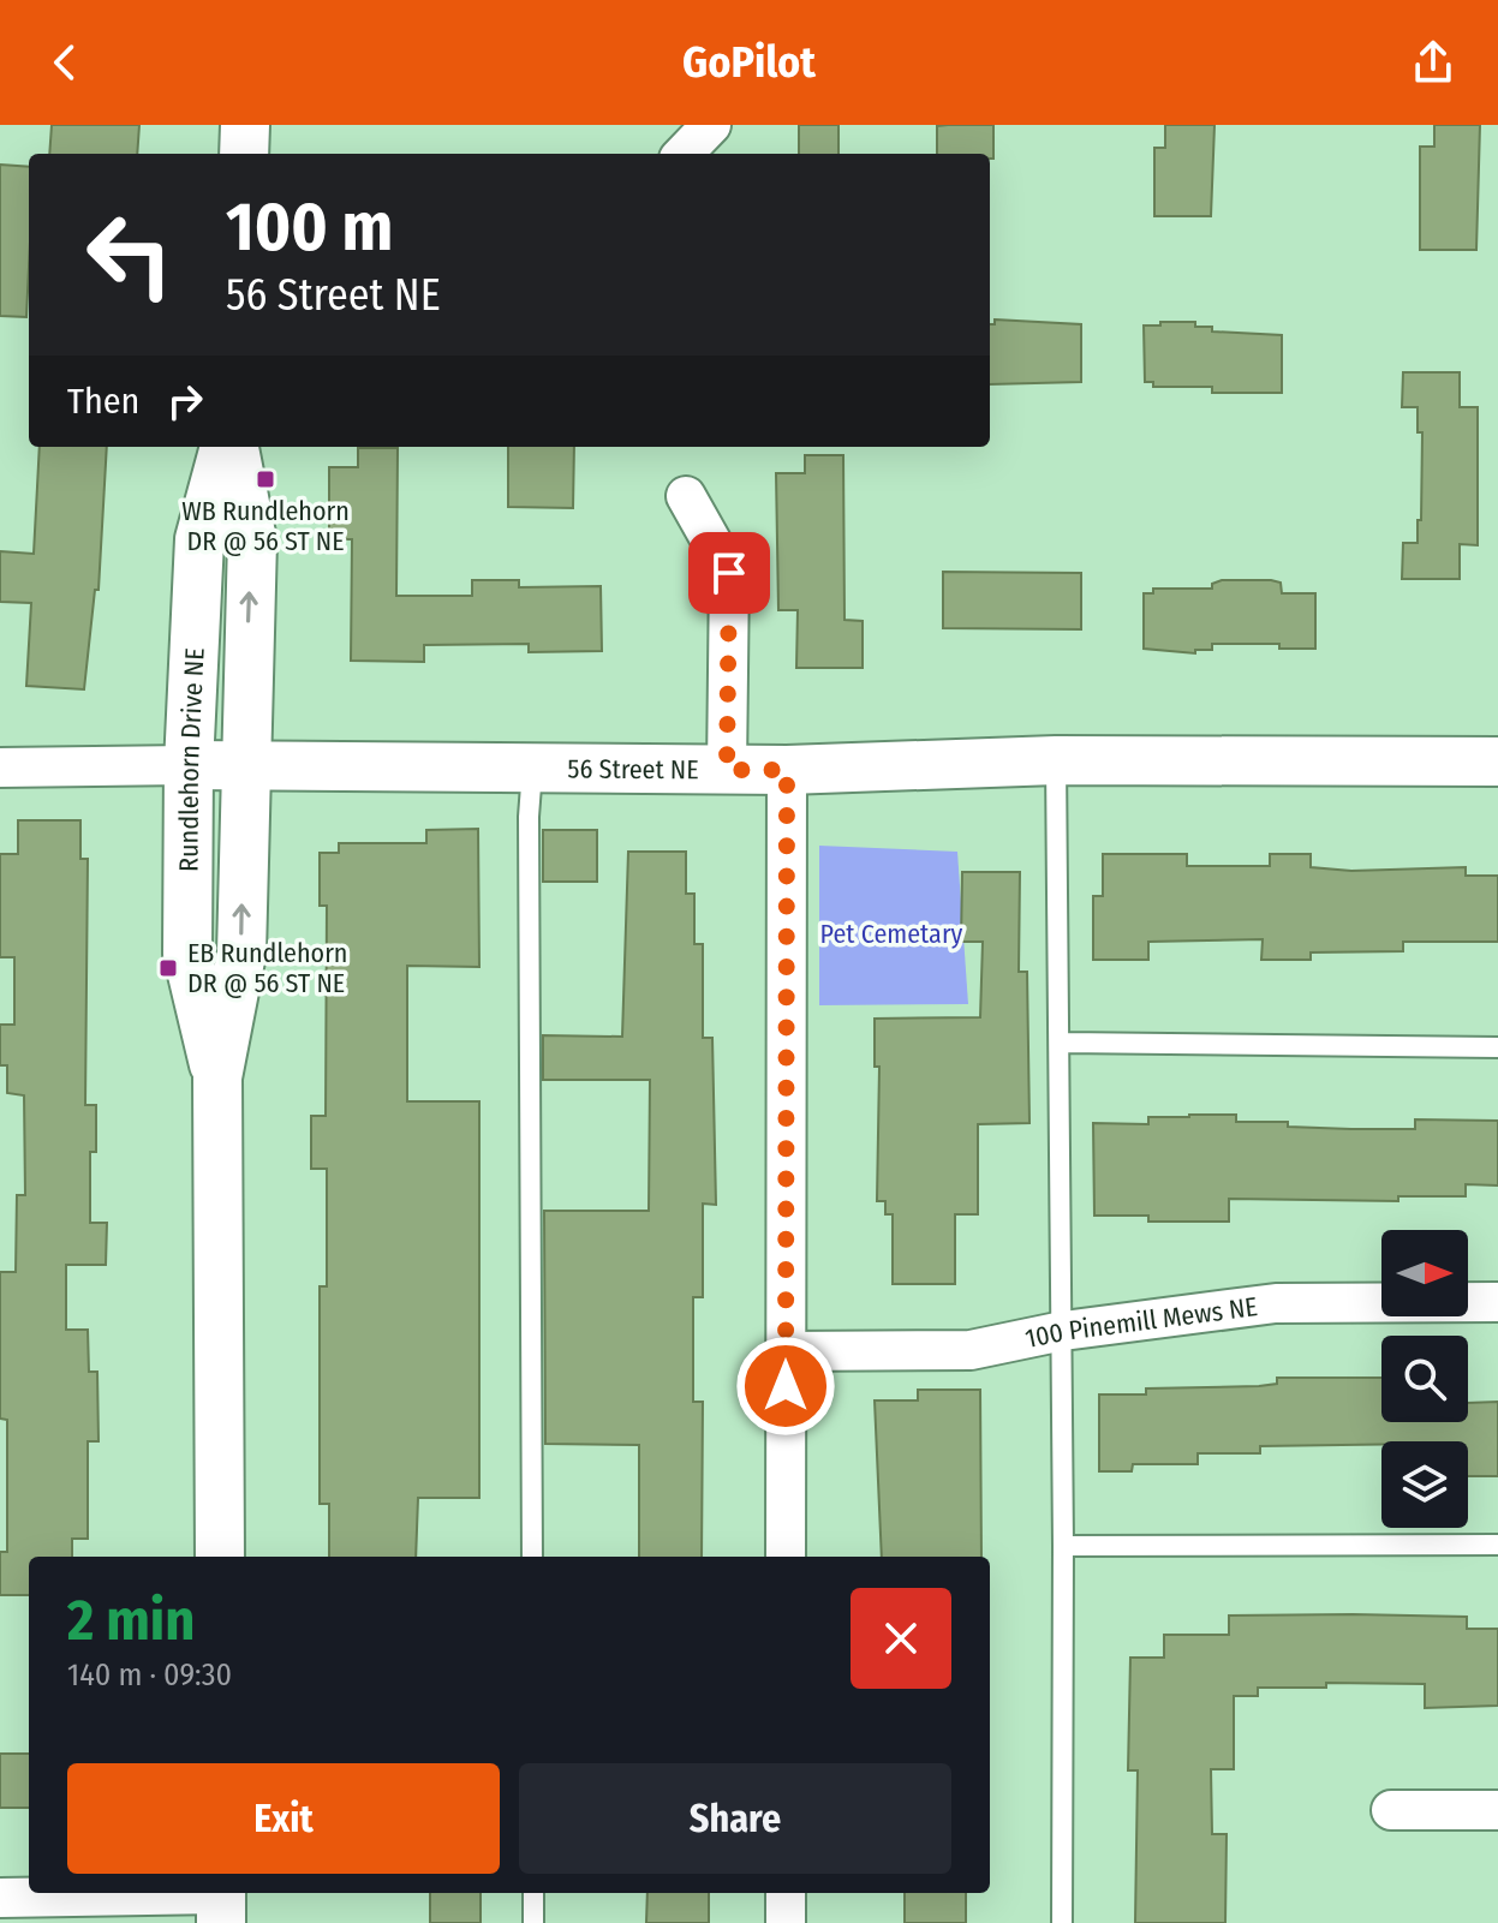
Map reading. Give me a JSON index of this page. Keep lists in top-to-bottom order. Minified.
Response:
{"streets":{"street":["Rundlehorn Drive NE","56 Street NE","100 Pinemill Mews NE"]},"crossings":[["Rundlehorn Drive NE","56 Street NE"]],"parks":["Pet Cemetary"],"places":{"transit":["WB Rundlehorn DR @ 56 ST NE","EB Rundlehorn DR @ 56 ST NE"]},"north":"right","page":{"header":"GoPilot","turn":["100 m","56 Street NE"],"then":"Then","heading":["2 min","140 m · 09:30"],"buttons":["Exit","Share"]}}
